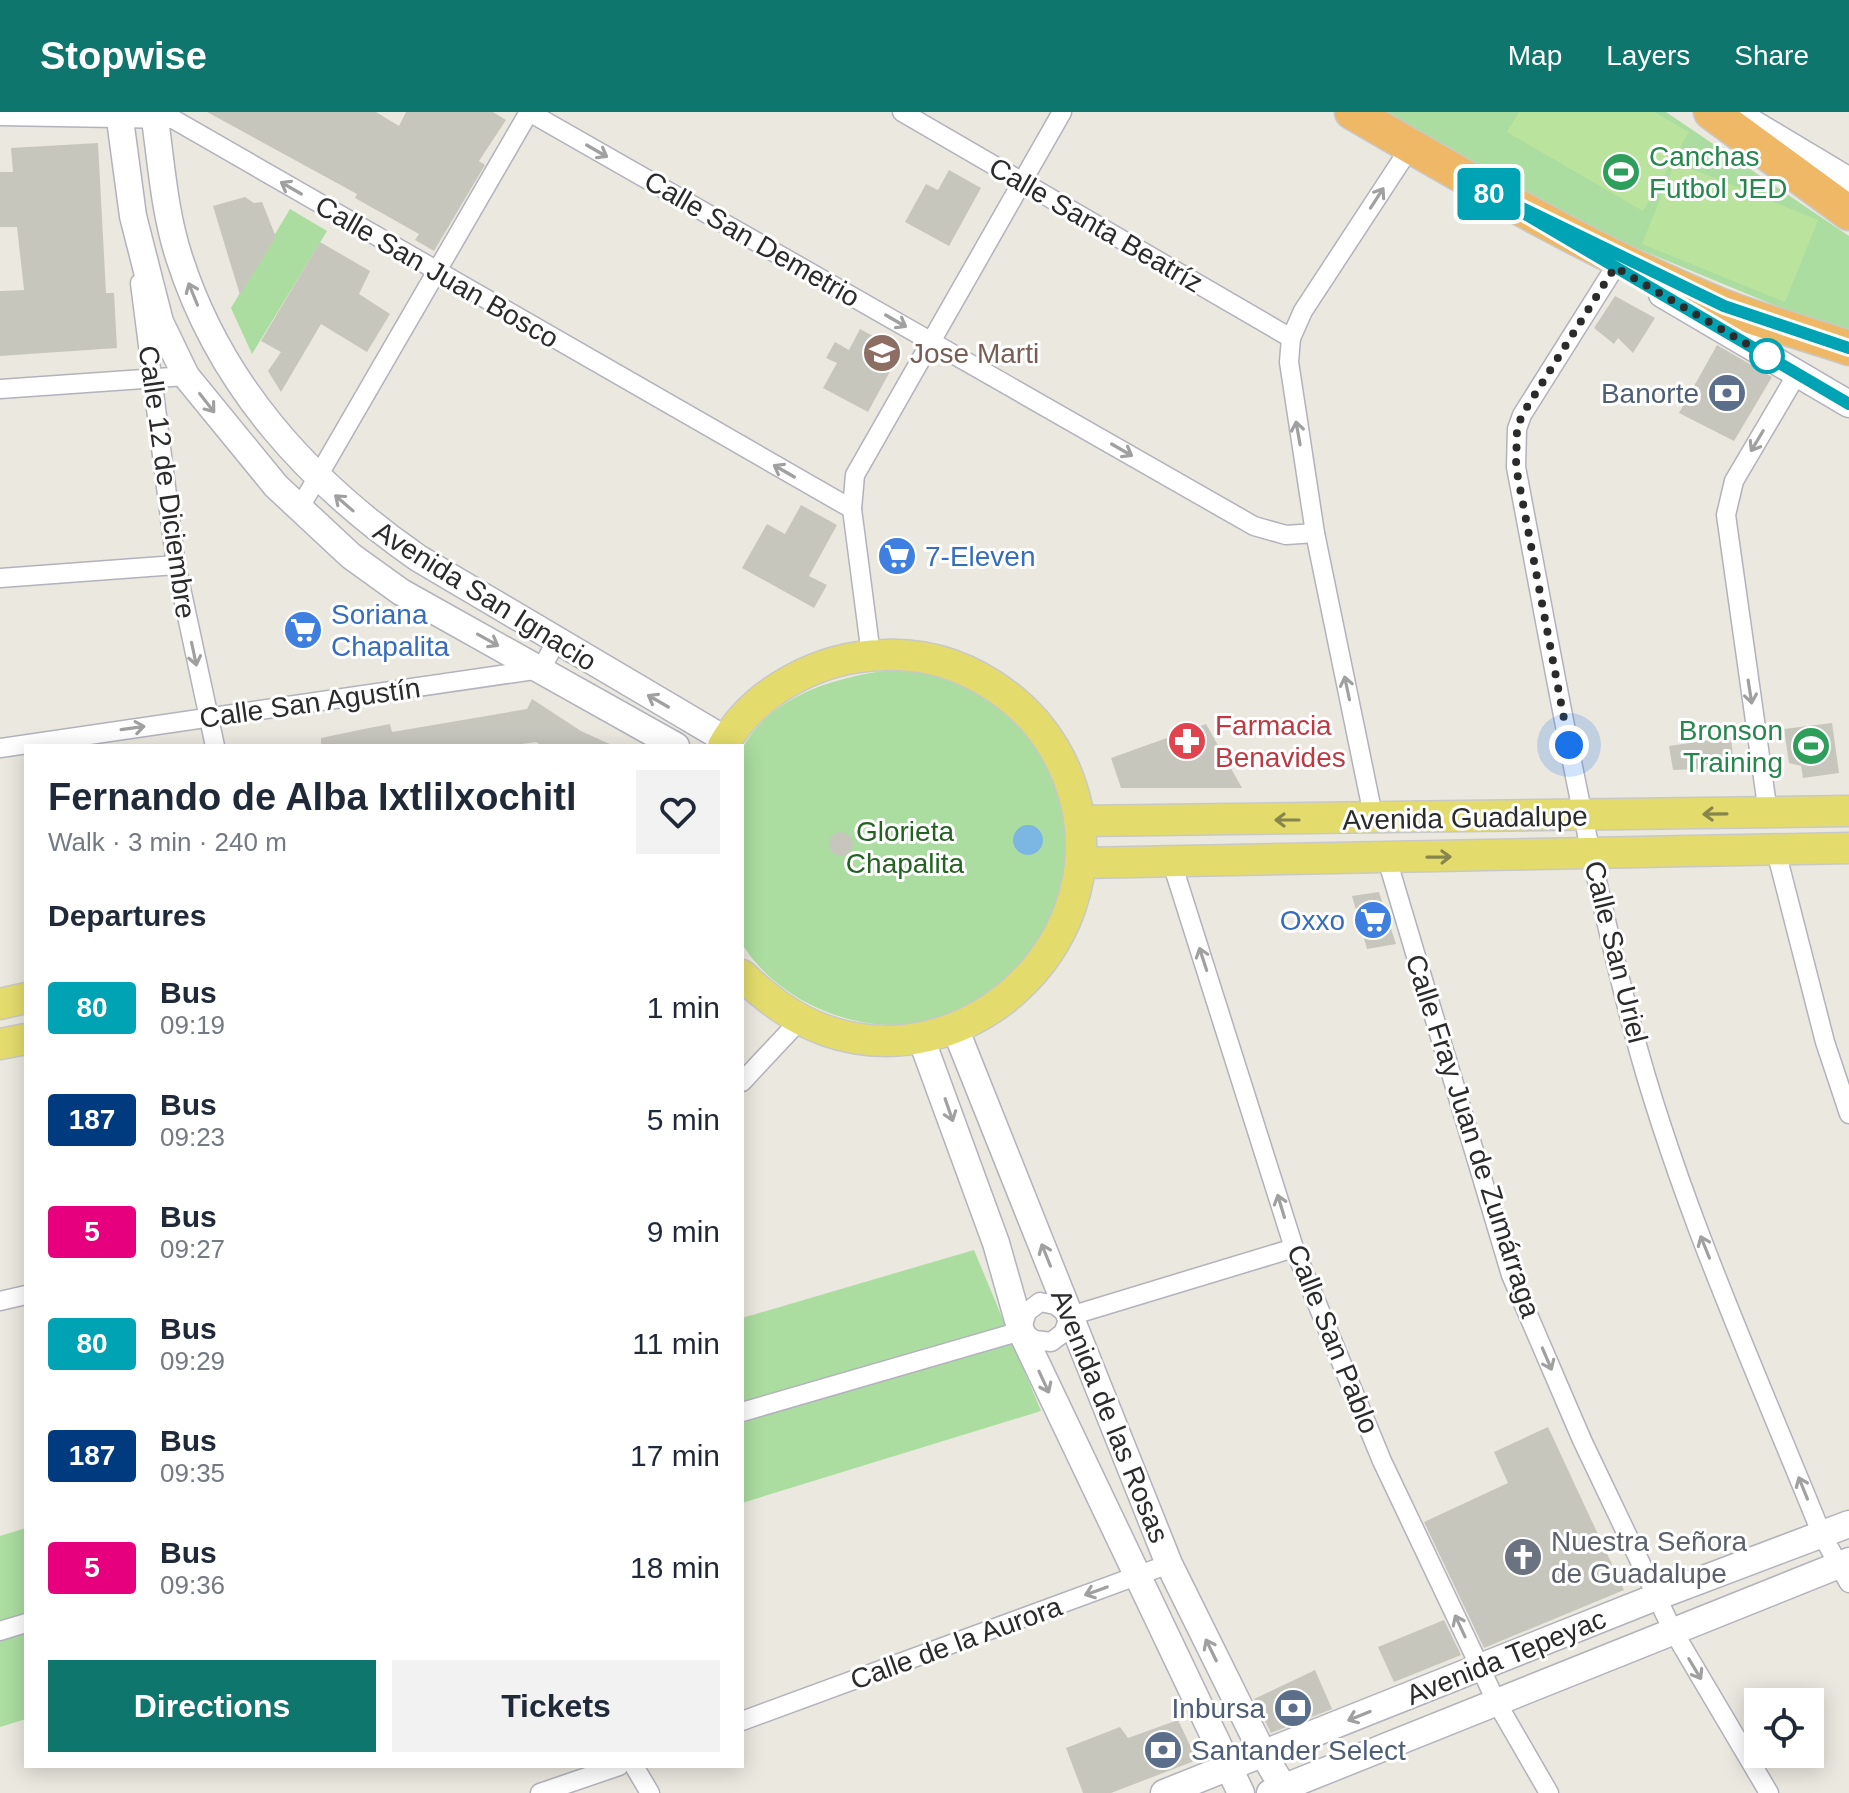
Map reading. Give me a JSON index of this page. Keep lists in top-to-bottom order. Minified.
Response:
{"streets":{"main road":["Avenida Guadalupe"],"street":["Calle Santa Beatríz","Calle San Demetrio","Calle San Juan Bosco","Calle 12 de Diciembre","Avenida San Ignacio","Calle San Agustín","Calle San Uriel","Calle Fray Juan de Zumárraga","Calle San Pablo","Avenida de las Rosas","Calle de la Aurora","Avenida Tepeyac"]},"crossings":[["Calle San Juan Bosco","Avenida San Ignacio"],["Calle 12 de Diciembre","Avenida San Ignacio"],["Calle 12 de Diciembre","Calle San Agustín"],["Avenida San Ignacio","Calle San Agustín"],["Avenida Guadalupe","Calle San Uriel"],["Avenida Guadalupe","Calle Fray Juan de Zumárraga"],["Avenida Guadalupe","Calle San Pablo"],["Calle San Uriel","Avenida Tepeyac"],["Calle Fray Juan de Zumárraga","Avenida Tepeyac"],["Calle San Pablo","Avenida Tepeyac"],["Avenida de las Rosas","Calle de la Aurora"],["Avenida de las Rosas","Avenida Tepeyac"]],"one_way":["Calle San Demetrio","Calle San Juan Bosco","Calle San Uriel","Calle Fray Juan de Zumárraga","Calle San Pablo","Calle de la Aurora"],"parks":["Glorieta Chapalita"],"places":{"sports":["Canchas Futbol JED","Bronson Training"],"school or university":["Jose Marti"],"bank":["Banorte","Inbursa","Santander Select"],"supermarket":["7-Eleven","Soriana Chapalita","Oxxo"],"pharmacy":["Farmacia Benavides"],"church":["Nuestra Señora de Guadalupe"]},"lines":["bus line 80"],"page":{"header":"Stopwise","nav":["Map","Layers","Share"],"on_map":"80","heading":[["Fernando de Alba Ixtlilxochitl","Walk · 3 min · 240 m"],"Departures"],"list":[{"mark":"80","name":"Bus","note":"09:19","value":"1 min"},{"mark":"187","name":"Bus","note":"09:23","value":"5 min"},{"mark":"5","name":"Bus","note":"09:27","value":"9 min"},{"mark":"80","name":"Bus","note":"09:29","value":"11 min"},{"mark":"187","name":"Bus","note":"09:35","value":"17 min"},{"mark":"5","name":"Bus","note":"09:36","value":"18 min"}],"buttons":["Directions","Tickets"]}}
